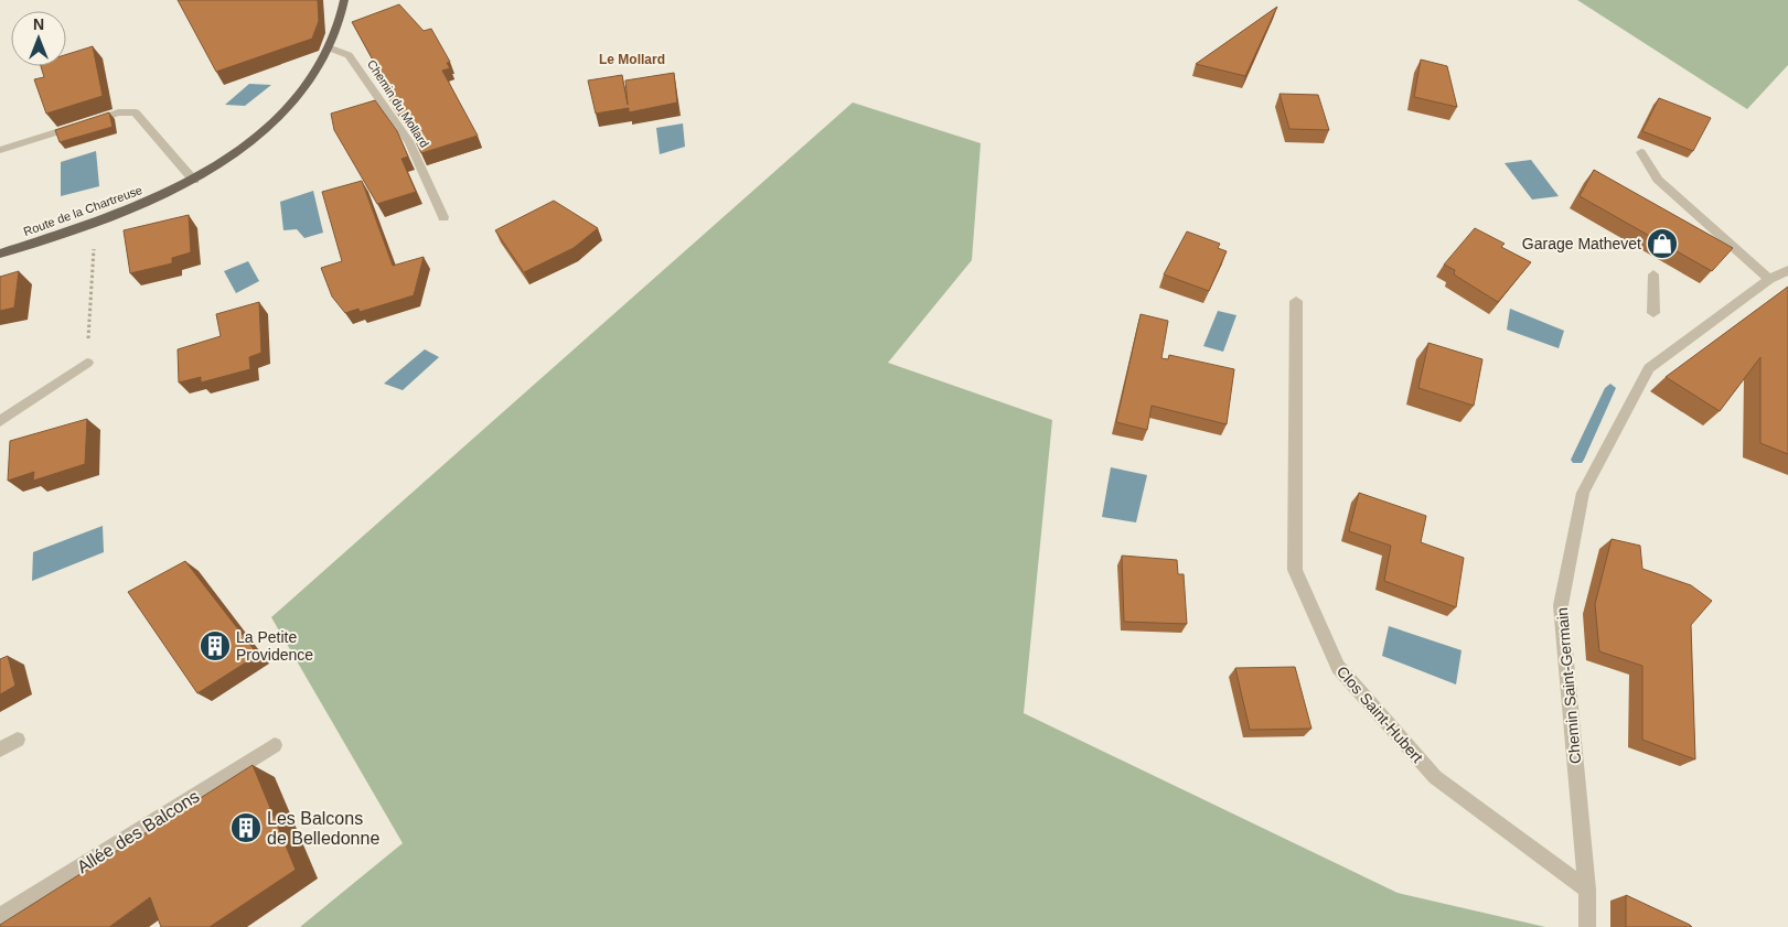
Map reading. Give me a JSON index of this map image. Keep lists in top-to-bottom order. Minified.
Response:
{"streets":{"main road":["Route de la Chartreuse"],"street":["Chemin du Mollard","Chemin Saint-Germain","Clos Saint-Hubert","Allée des Balcons"]},"crossings":[["Chemin du Mollard","Route de la Chartreuse"],["Chemin Saint-Germain","Clos Saint-Hubert"]],"districts":["Le Mollard"],"places":{"shop":["Garage Mathevet"],"building":["La Petite Providence","Les Balcons de Belledonne"]},"north":"top"}
